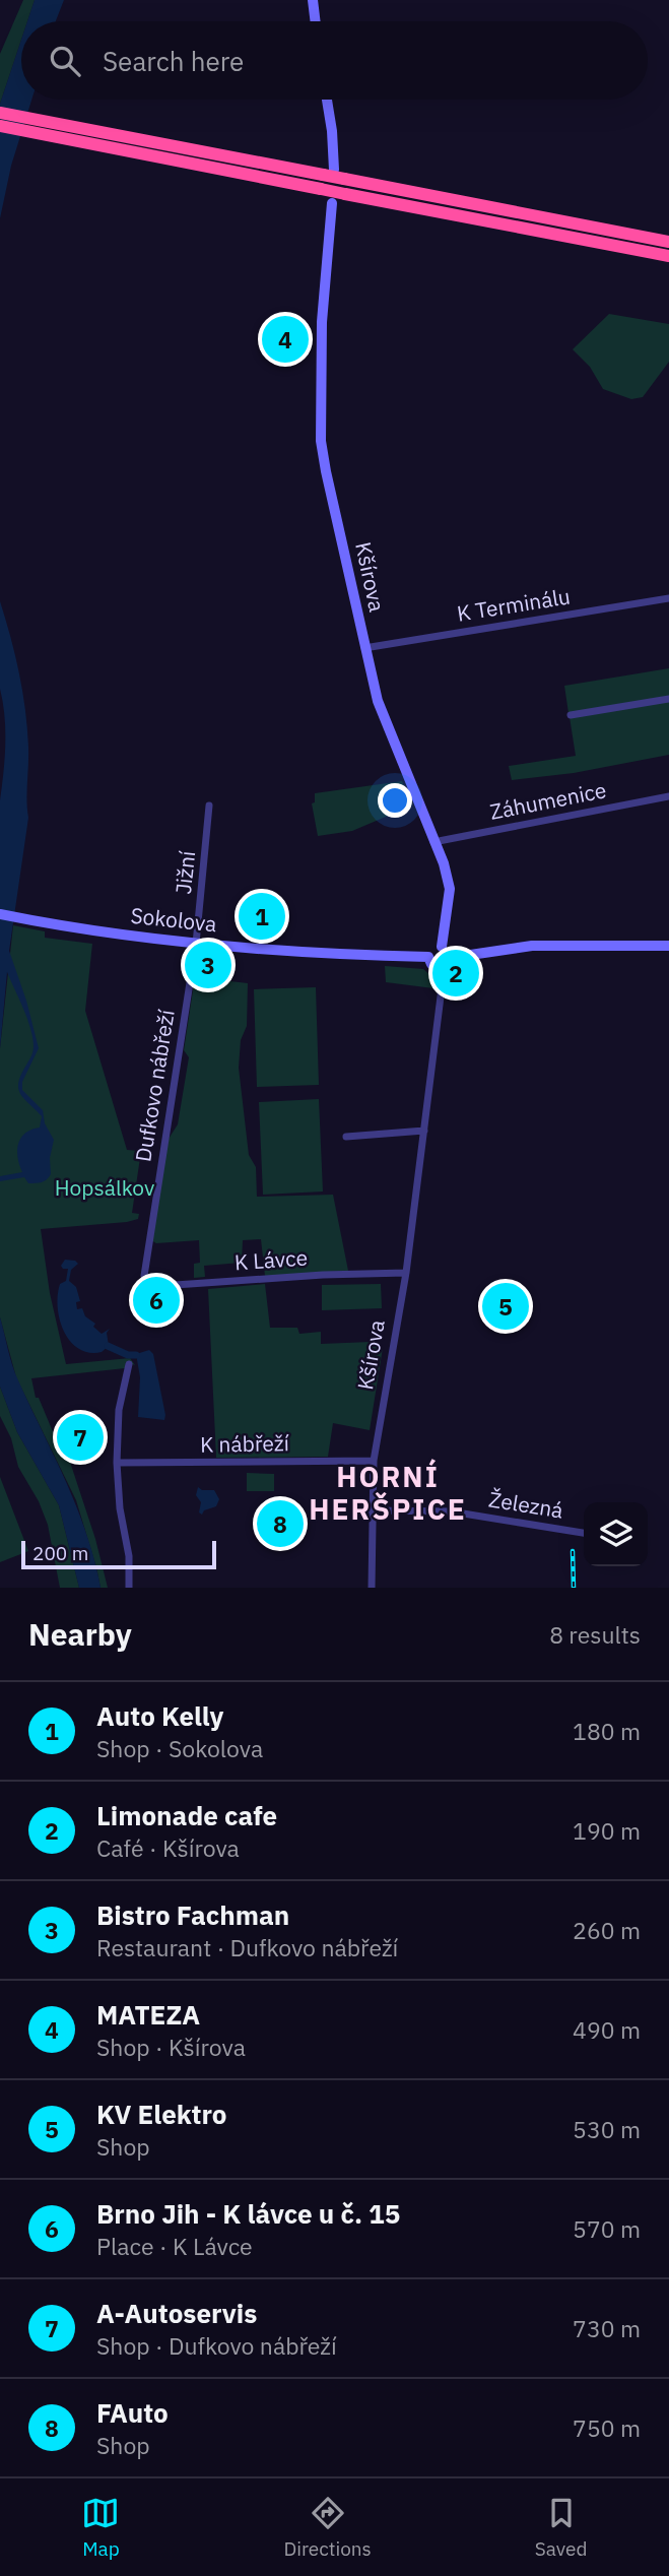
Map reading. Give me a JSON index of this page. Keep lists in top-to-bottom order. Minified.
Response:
{"streets":{"street":["Kšírova","K Terminálu","Záhumenice","Jižní","Sokolova","Dufkovo nábřeží","K Lávce","K nábřeží","Železná"]},"crossings":[["Kšírova","K Terminálu"],["Kšírova","Záhumenice"],["Kšírova","Sokolova"],["Kšírova","K Lávce"],["Kšírova","K nábřeží"],["Kšírova","Železná"],["Jižní","Sokolova"],["Jižní","Dufkovo nábřeží"],["Sokolova","Dufkovo nábřeží"],["Dufkovo nábřeží","K Lávce"]],"districts":["HORNÍ HERŠPICE"],"parks":["Hopsálkov"],"scale_bar":"200 m","page":{"search":"Search here","pins":["4","1","3","2","6","5","7","8"],"scale":"200 m","heading":["Nearby","8 results"],"list":[{"mark":"1","name":"Auto Kelly","note":"Shop · Sokolova","value":"180 m"},{"mark":"2","name":"Limonade cafe","note":"Café · Kšírova","value":"190 m"},{"mark":"3","name":"Bistro Fachman","note":"Restaurant · Dufkovo nábřeží","value":"260 m"},{"mark":"4","name":"MATEZA","note":"Shop · Kšírova","value":"490 m"},{"mark":"5","name":"KV Elektro","note":"Shop","value":"530 m"},{"mark":"6","name":"Brno Jih - K lávce u č. 15","note":"Place · K Lávce","value":"570 m"},{"mark":"7","name":"A-Autoservis","note":"Shop · Dufkovo nábřeží","value":"730 m"},{"mark":"8","name":"FAuto","note":"Shop","value":"750 m"}],"nav":["Map","Directions","Saved"]}}
